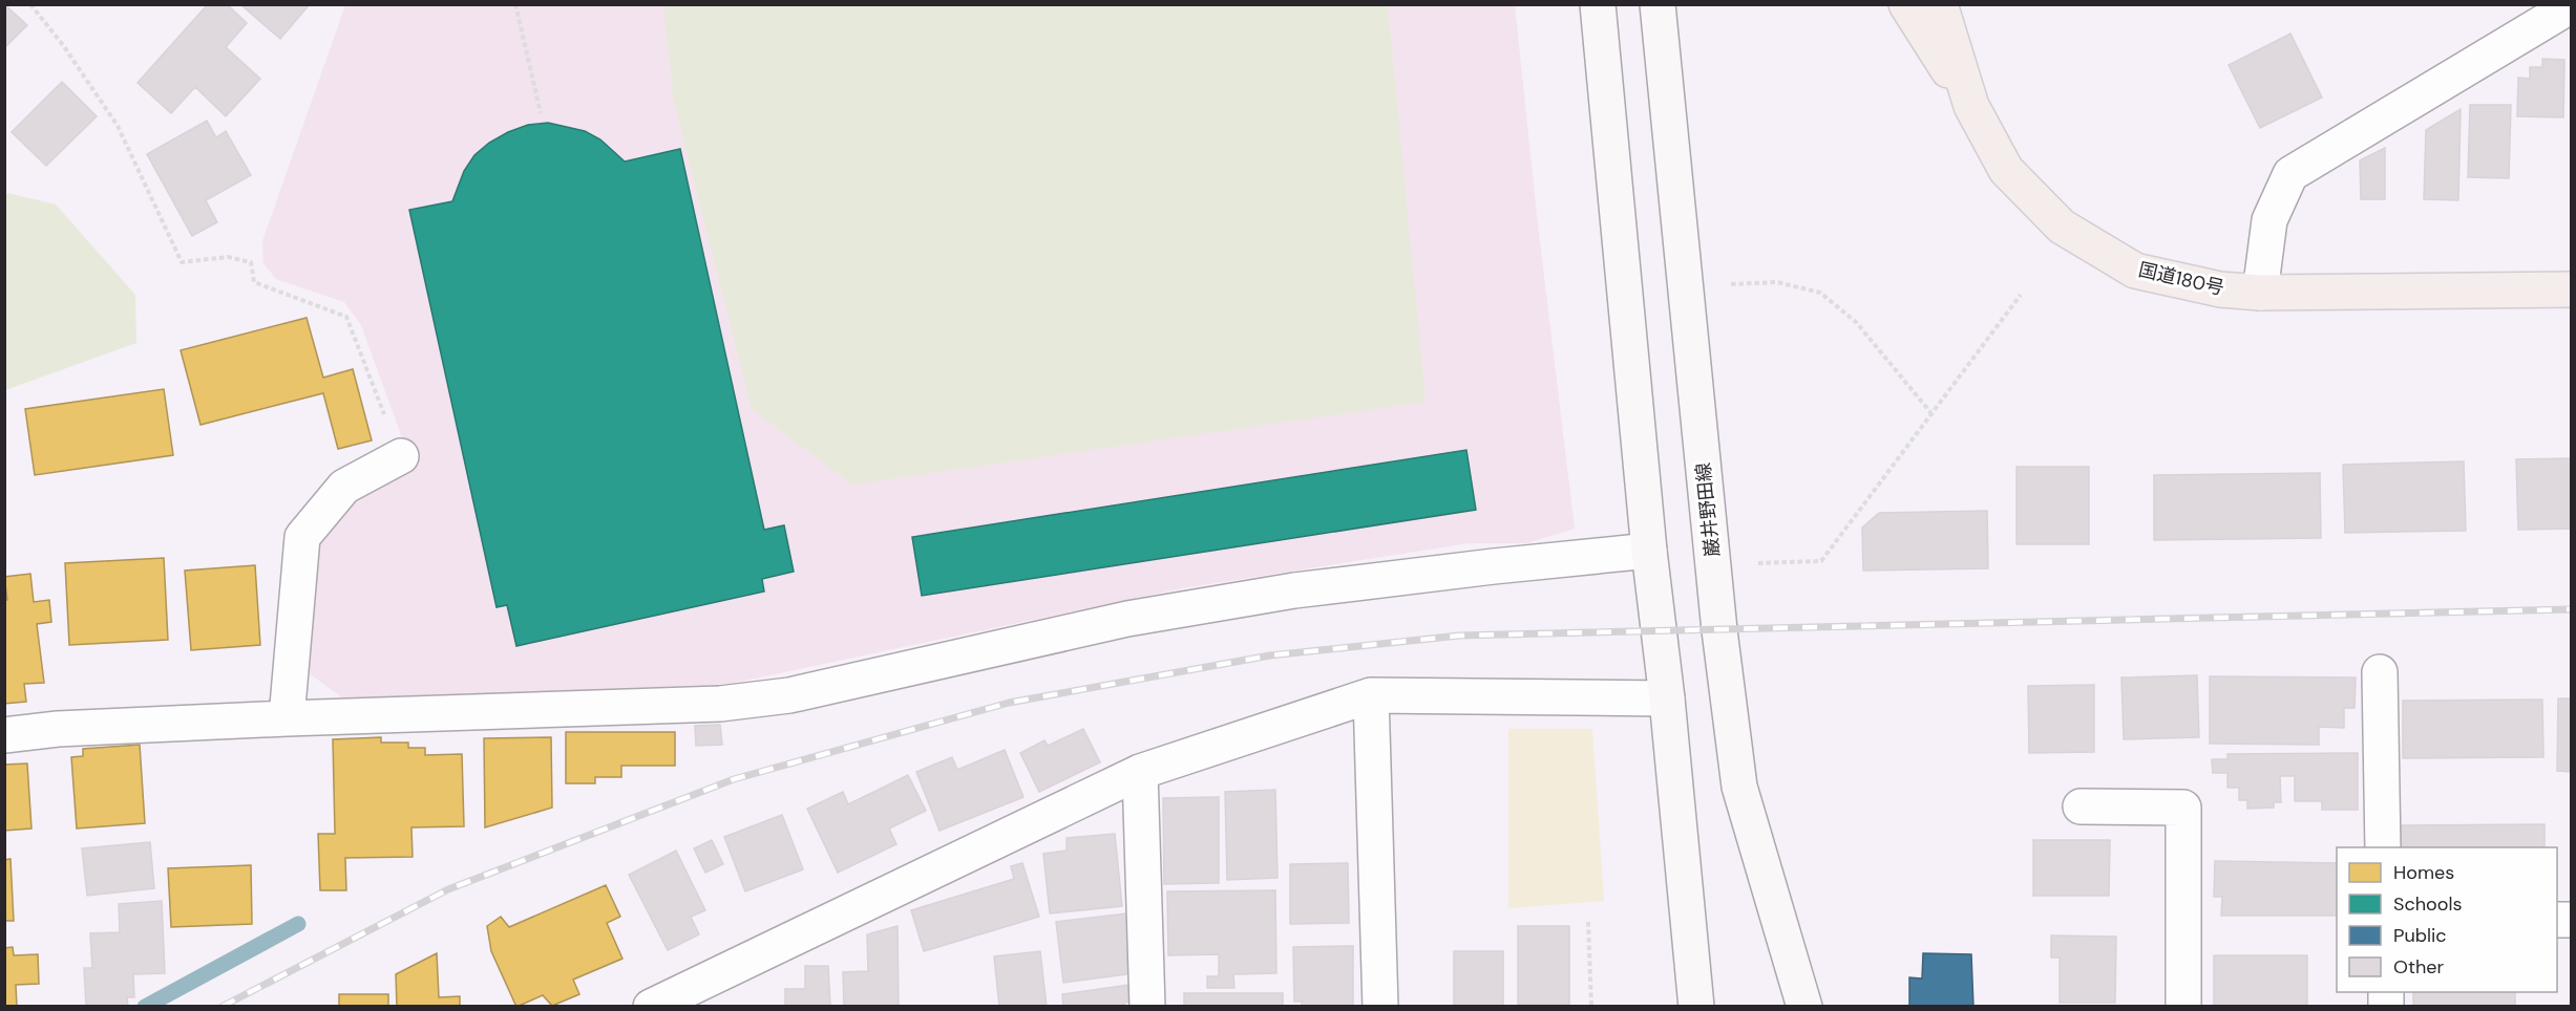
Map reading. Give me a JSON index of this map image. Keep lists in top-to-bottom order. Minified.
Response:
{"streets":{"highway":["国道180号"],"main road":["巌井野田線"]},"legend":["Homes","Schools","Public","Other"]}
